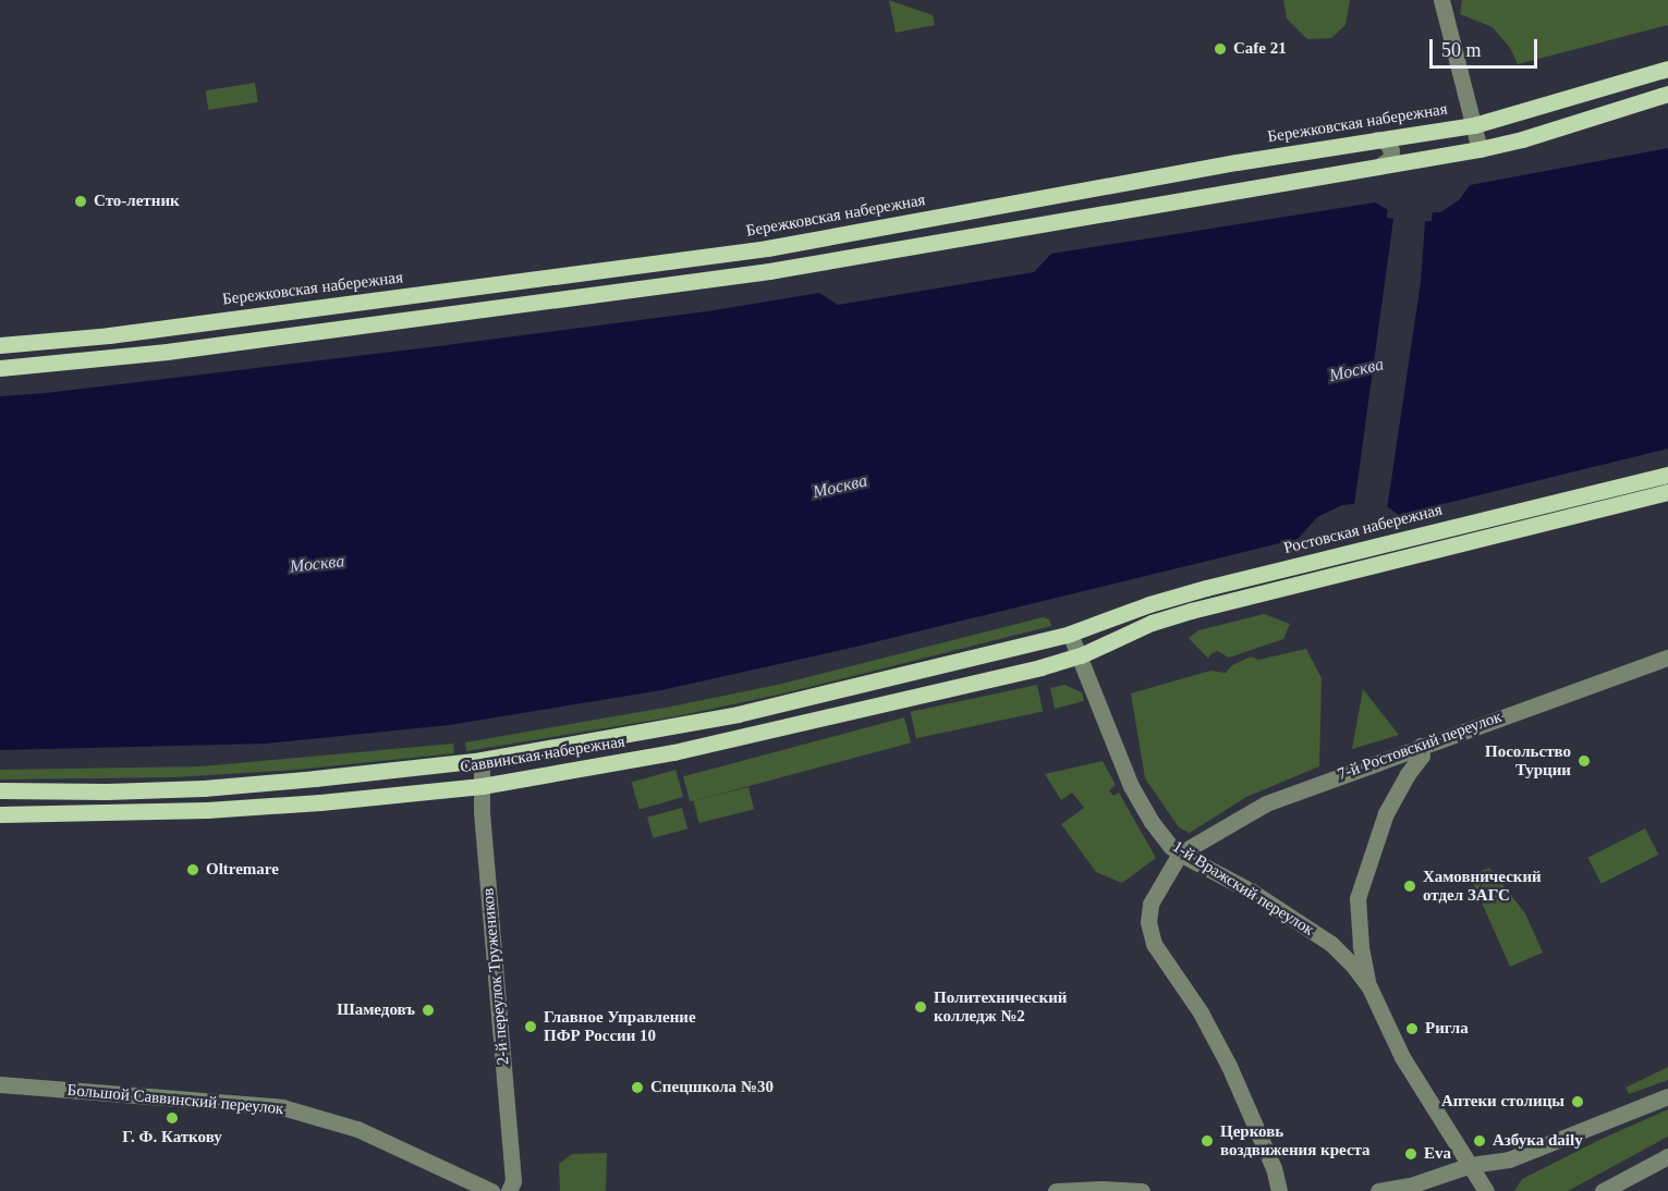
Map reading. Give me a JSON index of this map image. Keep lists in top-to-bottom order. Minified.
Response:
{"streets":{"main road":["Бережковская набережная","Ростовская набережная","Саввинская набережная"],"street":["7-й Ростовский переулок","1-й Вражский переулок","2-й переулок Тружеников","Большой Саввинский переулок"]},"crossings":[["Ростовская набережная","Саввинская набережная"],["Ростовская набережная","1-й Вражский переулок"],["7-й Ростовский переулок","1-й Вражский переулок"],["Саввинская набережная","1-й Вражский переулок"],["Саввинская набережная","2-й переулок Тружеников"]],"water":["Москва"],"places":["Cafe 21","Сто-летник","Посольство Турции","Oltremare","Хамовнический отдел ЗАГС","Политехнический колледж №2","Шамедовъ","Главное Управление ПФР России 10","Ригла","Спецшкола №30","Аптеки столицы","Г. Ф. Каткову","Церковь воздвижения креста","Азбука daily","Eva"],"scale_bar":"50 m"}
